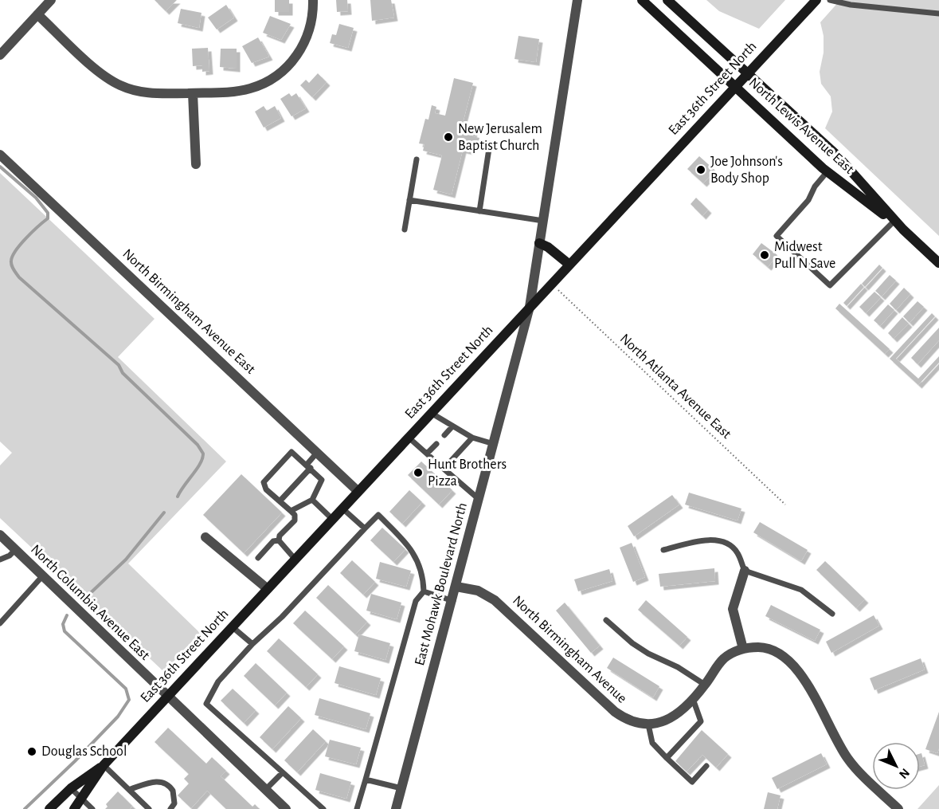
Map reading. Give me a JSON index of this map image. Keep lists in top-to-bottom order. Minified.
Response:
{"streets":{"main road":["East 36th Street North","North Lewis Avenue East"],"street":["North Birmingham Avenue East","East Mohawk Boulevard North","North Columbia Avenue East","North Birmingham Avenue"],"path":["North Atlanta Avenue East"]},"crossings":[["East 36th Street North","North Lewis Avenue East"],["East 36th Street North","North Birmingham Avenue East"],["East 36th Street North","North Atlanta Avenue East"],["East 36th Street North","East Mohawk Boulevard North"],["East 36th Street North","North Columbia Avenue East"],["East Mohawk Boulevard North","North Birmingham Avenue"]],"places":["New Jerusalem Baptist Church","Joe Johnson's Body Shop","Midwest Pull N Save","Hunt Brothers Pizza","Douglas School"],"north":"bottom right"}
